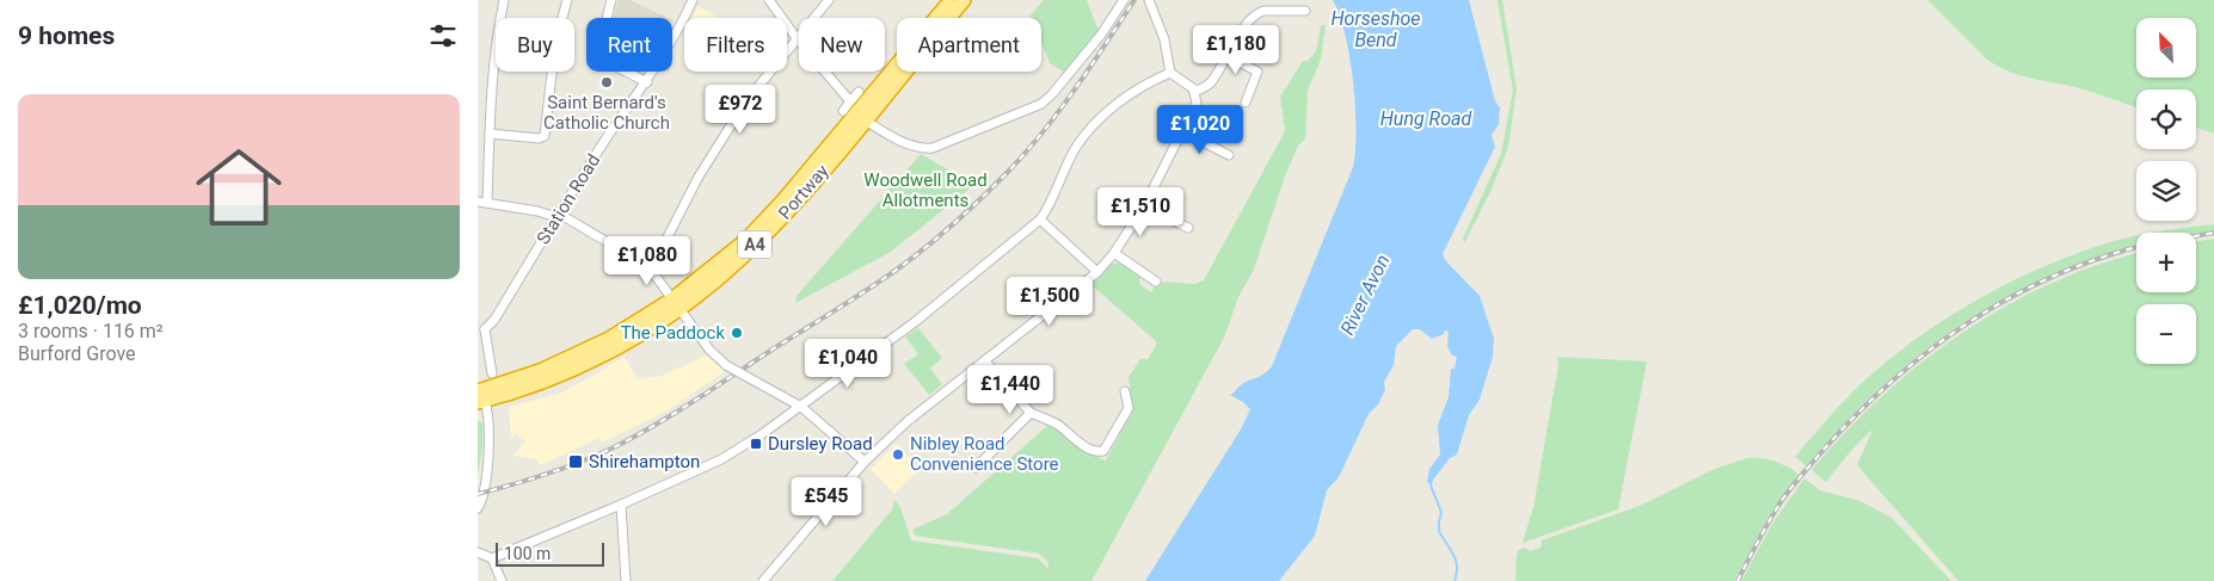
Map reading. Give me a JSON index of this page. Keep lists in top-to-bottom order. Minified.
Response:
{"streets":{"highway":["Portway","A4"],"street":["Station Road"]},"water":["Horseshoe Bend","Hung Road","River Avon"],"parks":["Woodwell Road Allotments"],"places":{"other":["Saint Bernard's Catholic Church","The Paddock","Nibley Road Convenience Store"],"transit":["Dursley Road","Shirehampton"]},"scale_bar":"100 m","north":"top left","page":{"heading":"9 homes","map_buttons":["+","−"],"chip":["Buy","Rent","Filters","New","Apartment"],"price":["£1,180","£972","£1,020","£1,510","£1,080","£1,500","£1,040","£1,440","£545"],"list":[{"name":"£1,020/mo","note":"3 rooms · 116 m² · Burford Grove"}],"scale":"100 m"}}
